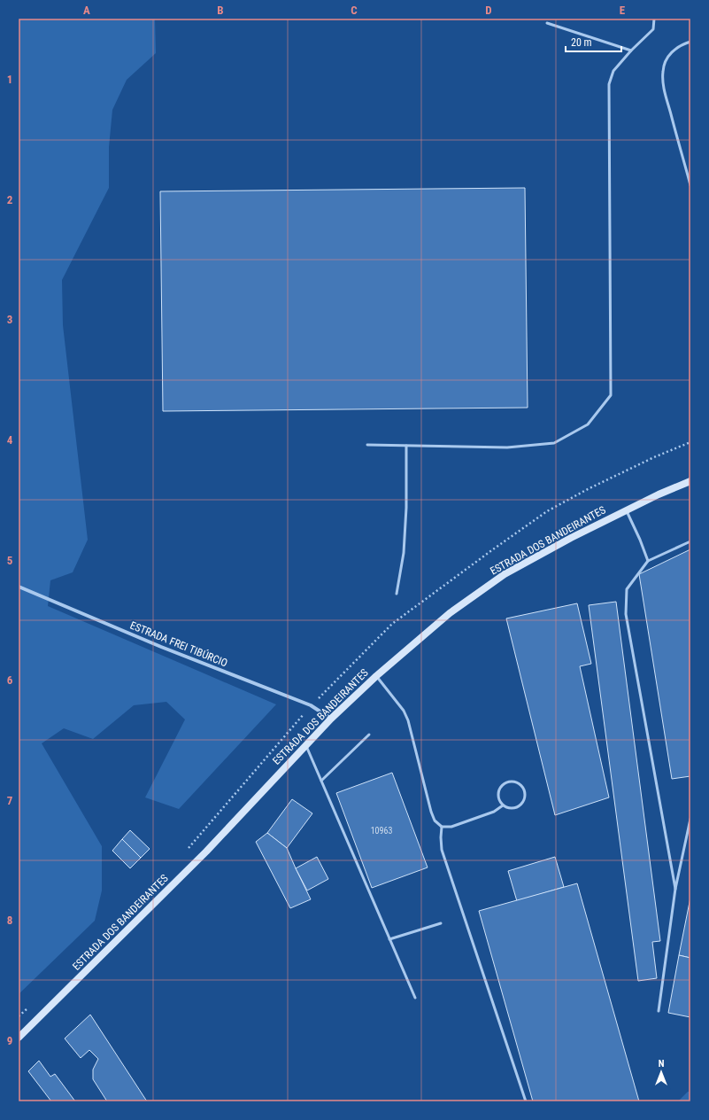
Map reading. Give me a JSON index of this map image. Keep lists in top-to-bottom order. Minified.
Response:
{"streets":{"main road":["ESTRADA DOS BANDEIRANTES"],"street":["ESTRADA FREI TIBÚRCIO"]},"crossings":[["ESTRADA DOS BANDEIRANTES","ESTRADA FREI TIBÚRCIO"]],"house_numbers":["10963"],"scale_bar":"20 m","north":"top","grid":{"columns":["A","B","C","D","E"],"rows":["1","2","3","4","5","6","7","8","9"]}}
